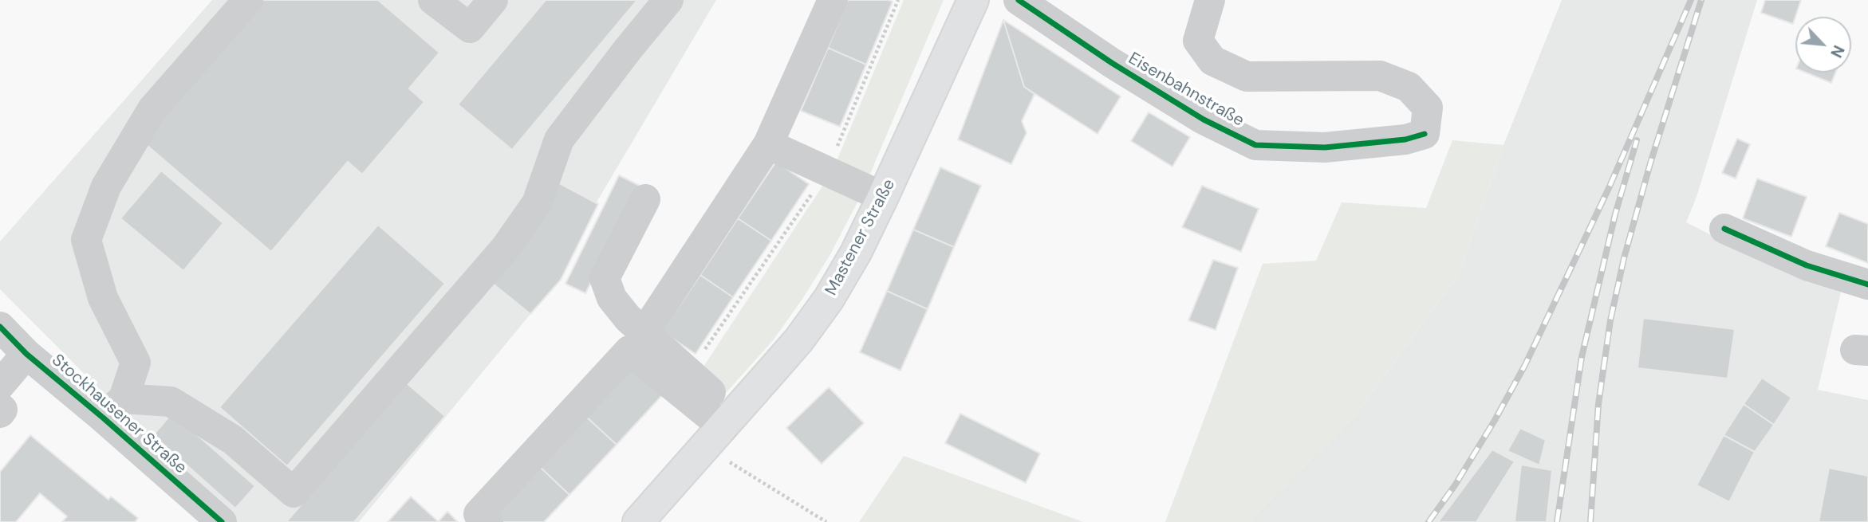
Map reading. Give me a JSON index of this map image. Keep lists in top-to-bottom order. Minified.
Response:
{"streets":{"main road":["Mastener Straße"],"street":["Eisenbahnstraße","Stockhausener Straße"]},"north":"bottom right"}
